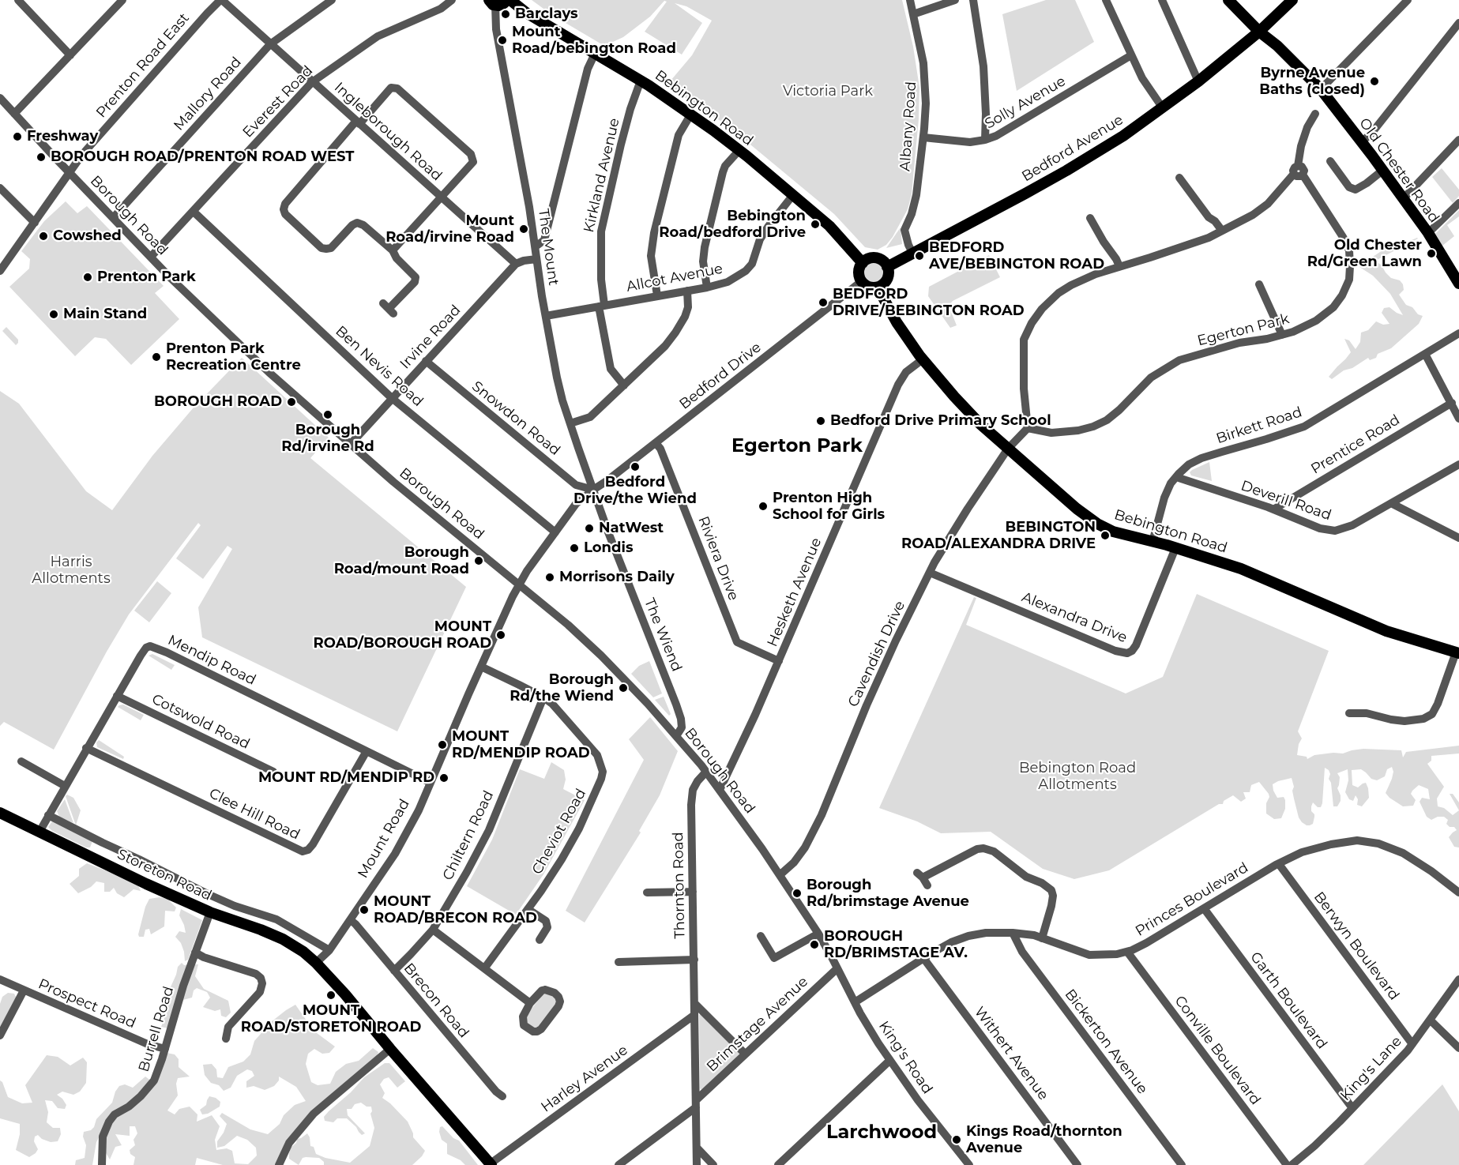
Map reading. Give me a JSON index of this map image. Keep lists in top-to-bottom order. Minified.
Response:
{"streets":{"main road":["Bebington Road","Bedford Avenue","Old Chester Road","Storeton Road"],"street":["Prenton Road East","Mallory Road","Everest Road","Solly Avenue","Albany Road","Ingleborough Road","Kirkland Avenue","Borough Road","The Mount","Allcot Avenue","Egerton Park","Irvine Road","Ben Nevis Road","Bedford Drive","Snowdon Road","Birkett Road","Prentice Road","Deverill Road","Riviera Drive","Hesketh Avenue","Alexandra Drive","The Wiend","Cavendish Drive","Mendip Road","Cotswold Road","Clee Hill Road","Cheviot Road","Chiltern Road","Mount Road","Thornton Road","Princes Boulevard","Berwyn Boulevard","Brecon Road","Garth Boulevard","Prospect Road","Brimstage Avenue","Burrell Road","Bickerton Avenue","Conville Boulevard","Withert Avenue","King's Road","King's Lane","Harley Avenue"]},"crossings":[["Prenton Road East","Ingleborough Road"],["Prenton Road East","Borough Road"],["Mallory Road","Ingleborough Road"],["Mallory Road","Borough Road"],["Everest Road","Ingleborough Road"],["Everest Road","Borough Road"],["Everest Road","Ben Nevis Road"],["Solly Avenue","Albany Road"],["Bebington Road","Bedford Avenue"],["Bebington Road","Kirkland Avenue"],["Bebington Road","Allcot Avenue"],["Bebington Road","Bedford Drive"],["Bebington Road","Birkett Road"],["Bebington Road","Hesketh Avenue"],["Bebington Road","Alexandra Drive"],["Bebington Road","Cavendish Drive"],["Albany Road","Bedford Avenue"],["Ingleborough Road","Irvine Road"],["Bedford Avenue","Old Chester Road"],["Bedford Avenue","Bedford Drive"],["Kirkland Avenue","Allcot Avenue"],["Borough Road","Irvine Road"],["Borough Road","Hesketh Avenue"],["Borough Road","The Wiend"],["Borough Road","Cavendish Drive"],["Borough Road","Mount Road"],["Borough Road","Thornton Road"],["Borough Road","King's Road"],["The Mount","Allcot Avenue"],["The Mount","Bedford Drive"],["The Mount","Snowdon Road"],["The Mount","The Wiend"],["The Mount","Mount Road"],["Irvine Road","Ben Nevis Road"],["Irvine Road","Snowdon Road"],["Ben Nevis Road","Mount Road"],["Bedford Drive","Snowdon Road"],["Bedford Drive","Riviera Drive"],["Bedford Drive","The Wiend"],["Bedford Drive","Mount Road"],["Snowdon Road","The Wiend"],["Snowdon Road","Mount Road"],["Birkett Road","Deverill Road"],["Prentice Road","Deverill Road"],["Riviera Drive","Hesketh Avenue"],["Alexandra Drive","Cavendish Drive"],["The Wiend","Mount Road"],["Mendip Road","Cotswold Road"],["Mendip Road","Clee Hill Road"],["Mendip Road","Mount Road"],["Mendip Road","Storeton Road"],["Cheviot Road","Chiltern Road"],["Cheviot Road","Mount Road"],["Chiltern Road","Brecon Road"],["Mount Road","Storeton Road"],["Mount Road","Brecon Road"],["Storeton Road","Burrell Road"],["Thornton Road","Brimstage Avenue"],["Thornton Road","Harley Avenue"],["Princes Boulevard","Berwyn Boulevard"],["Princes Boulevard","Garth Boulevard"],["Princes Boulevard","Bickerton Avenue"],["Princes Boulevard","Conville Boulevard"],["Princes Boulevard","Withert Avenue"],["Princes Boulevard","King's Road"],["Berwyn Boulevard","King's Lane"],["Garth Boulevard","King's Lane"],["Prospect Road","Burrell Road"],["Brimstage Avenue","King's Road"]],"districts":["Egerton Park","Larchwood"],"parks":["Victoria Park","Harris Allotments","Bebington Road Allotments"],"places":["Barclays","Mount Road/bebington Road","Byrne Avenue Baths (closed)","Freshway","BOROUGH ROAD/PRENTON ROAD WEST","Bebington Road/bedford Drive","Mount Road/irvine Road","Cowshed","Old Chester Rd/Green Lawn","BEDFORD AVE/BEBINGTON ROAD","Prenton Park","BEDFORD DRIVE/BEBINGTON ROAD","Main Stand","Prenton Park Recreation Centre","BOROUGH ROAD","Borough Rd/irvine Rd","Bedford Drive Primary School","Bedford Drive/the Wiend","Prenton High School for Girls","NatWest","BEBINGTON ROAD/ALEXANDRA DRIVE","Londis","Borough Road/mount Road","Morrisons Daily","MOUNT ROAD/BOROUGH ROAD","Borough Rd/the Wiend","MOUNT RD/MENDIP ROAD","MOUNT RD/MENDIP RD","Borough Rd/brimstage Avenue","MOUNT ROAD/BRECON ROAD","BOROUGH RD/BRIMSTAGE AV.","MOUNT ROAD/STORETON ROAD","Kings Road/thornton Avenue"]}
